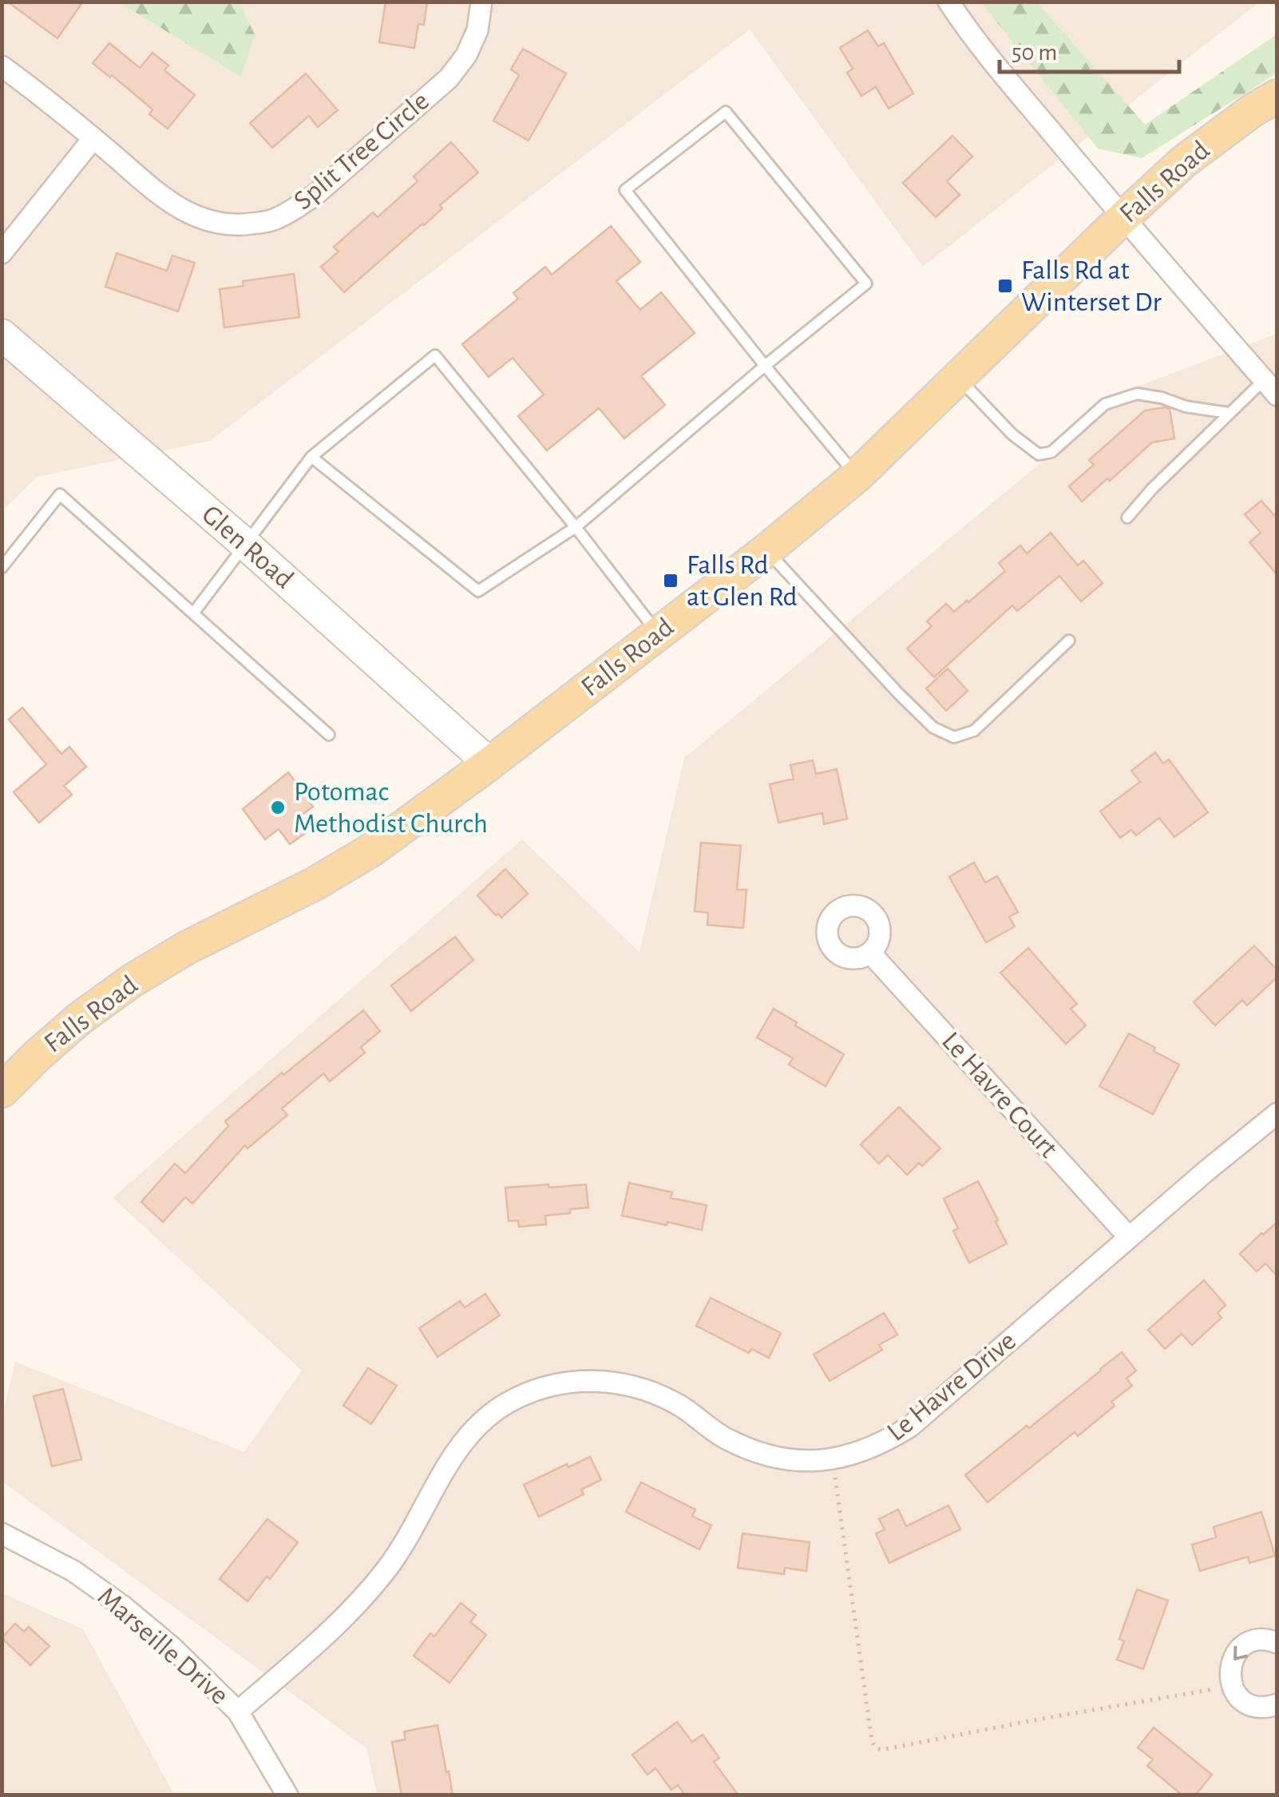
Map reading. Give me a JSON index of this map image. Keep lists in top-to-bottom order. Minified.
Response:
{"streets":{"main road":["Falls Road","Glen Road"],"street":["Split Tree Circle","Le Havre Court","Le Havre Drive","Marseille Drive"]},"crossings":[["Falls Road","Glen Road"],["Le Havre Court","Le Havre Drive"],["Le Havre Drive","Marseille Drive"]],"places":{"transit":["Falls Rd at Winterset Dr","Falls Rd at Glen Rd"],"other":["Potomac Methodist Church"]},"scale_bar":"50 m"}
